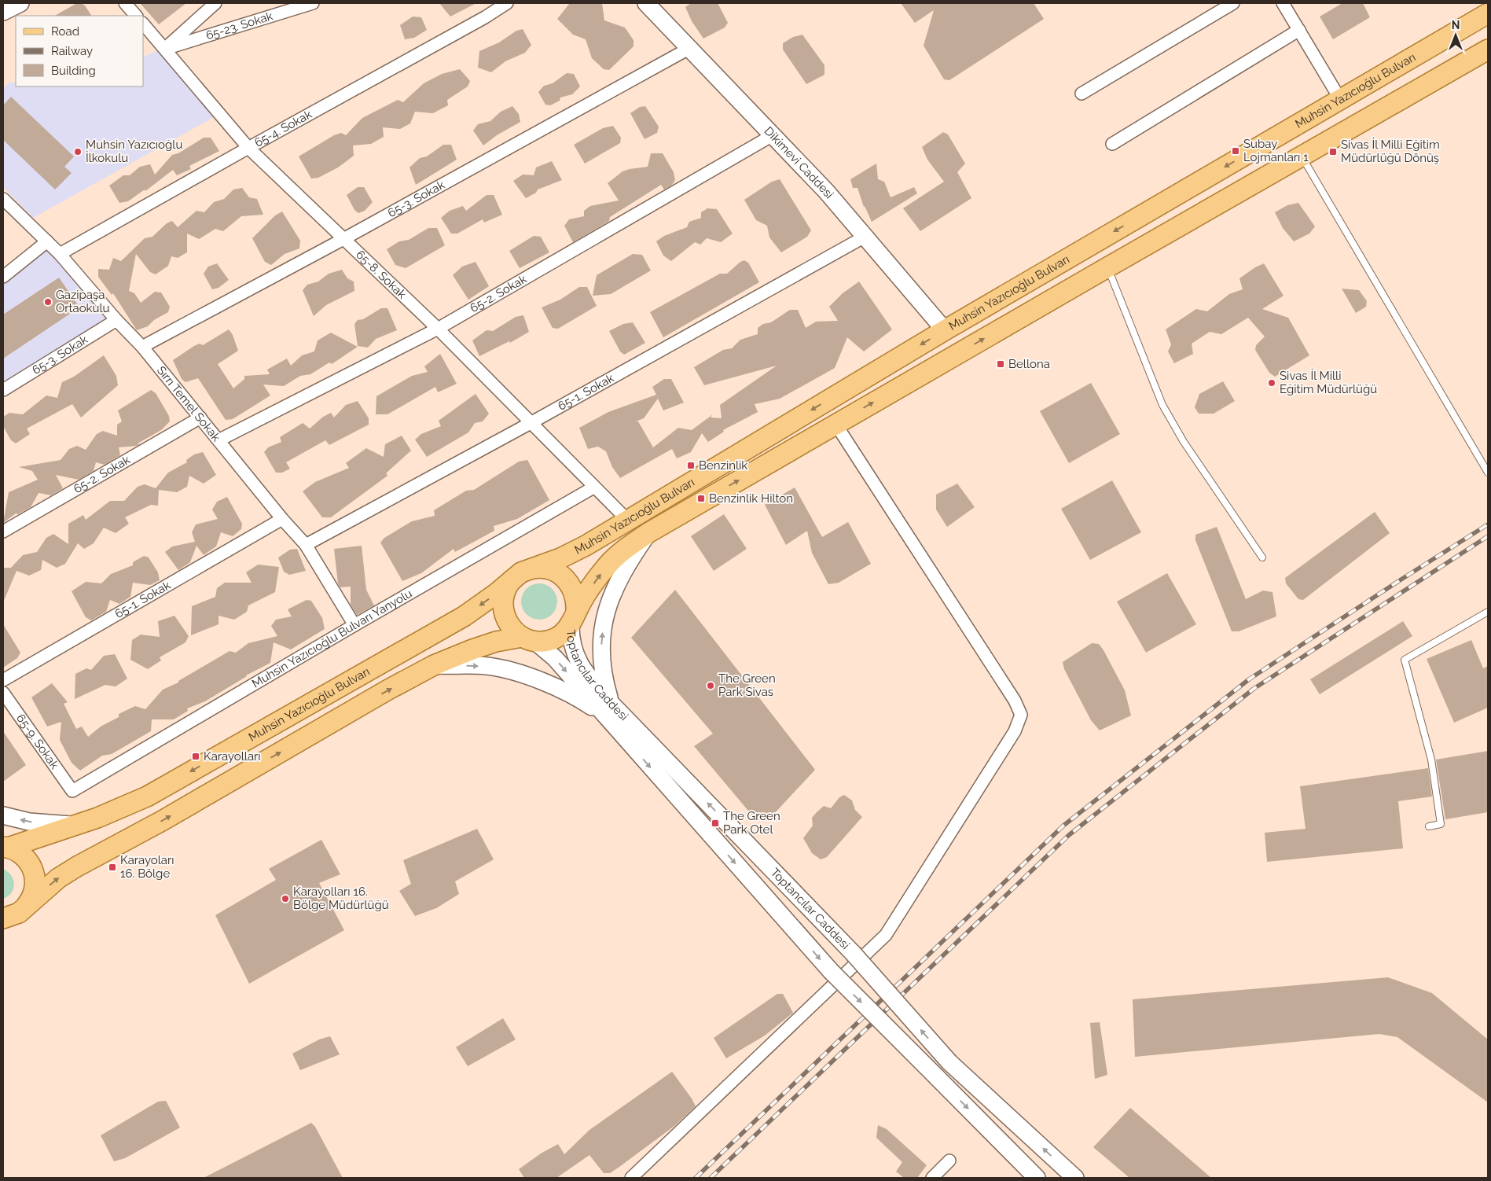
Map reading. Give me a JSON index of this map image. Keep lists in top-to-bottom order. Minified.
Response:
{"streets":{"main road":["Muhsin Yazıcıoğlu Bulvarı"],"street":["65-23. Sokak","65-4. Sokak","Dikimevi Caddesi","65-3. Sokak","65-8. Sokak","65-2. Sokak","65-1. Sokak","Sırrı Temel Sokak","Muhsin Yazıcıoğlu Bulvarı Yanyolu","Toptancılar Caddesi","65-9. Sokak"]},"crossings":[["65-23. Sokak","65-8. Sokak"],["Muhsin Yazıcıoğlu Bulvarı","Dikimevi Caddesi"],["Muhsin Yazıcıoğlu Bulvarı","65-8. Sokak"],["Muhsin Yazıcıoğlu Bulvarı","Toptancılar Caddesi"],["65-4. Sokak","65-8. Sokak"],["65-4. Sokak","Sırrı Temel Sokak"],["Dikimevi Caddesi","65-3. Sokak"],["Dikimevi Caddesi","65-2. Sokak"],["Dikimevi Caddesi","65-1. Sokak"],["65-3. Sokak","65-8. Sokak"],["65-3. Sokak","Sırrı Temel Sokak"],["65-8. Sokak","65-2. Sokak"],["65-8. Sokak","65-1. Sokak"],["65-8. Sokak","Muhsin Yazıcıoğlu Bulvarı Yanyolu"],["65-2. Sokak","Sırrı Temel Sokak"],["65-1. Sokak","Sırrı Temel Sokak"],["Sırrı Temel Sokak","Muhsin Yazıcıoğlu Bulvarı Yanyolu"],["Muhsin Yazıcıoğlu Bulvarı Yanyolu","65-9. Sokak"]],"places":{"transit":["Subay Lojmanları 1","Sivas İl Milli Eğitim Müdürlüğü Dönüş","Bellona","Benzinlik","Benzinlik Hilton","Karayolları","The Green Park Otel","Karayoları 16. Bölge"],"other":["Muhsin Yazıcıoğlu İlkokulu","Gazipaşa Ortaokulu","Sivas İl Milli Eğitim Müdürlüğü","The Green Park Sivas","Karayolları 16. Bölge Müdürlüğü"]},"legend":["Road","Railway","Building"],"north":"top"}
